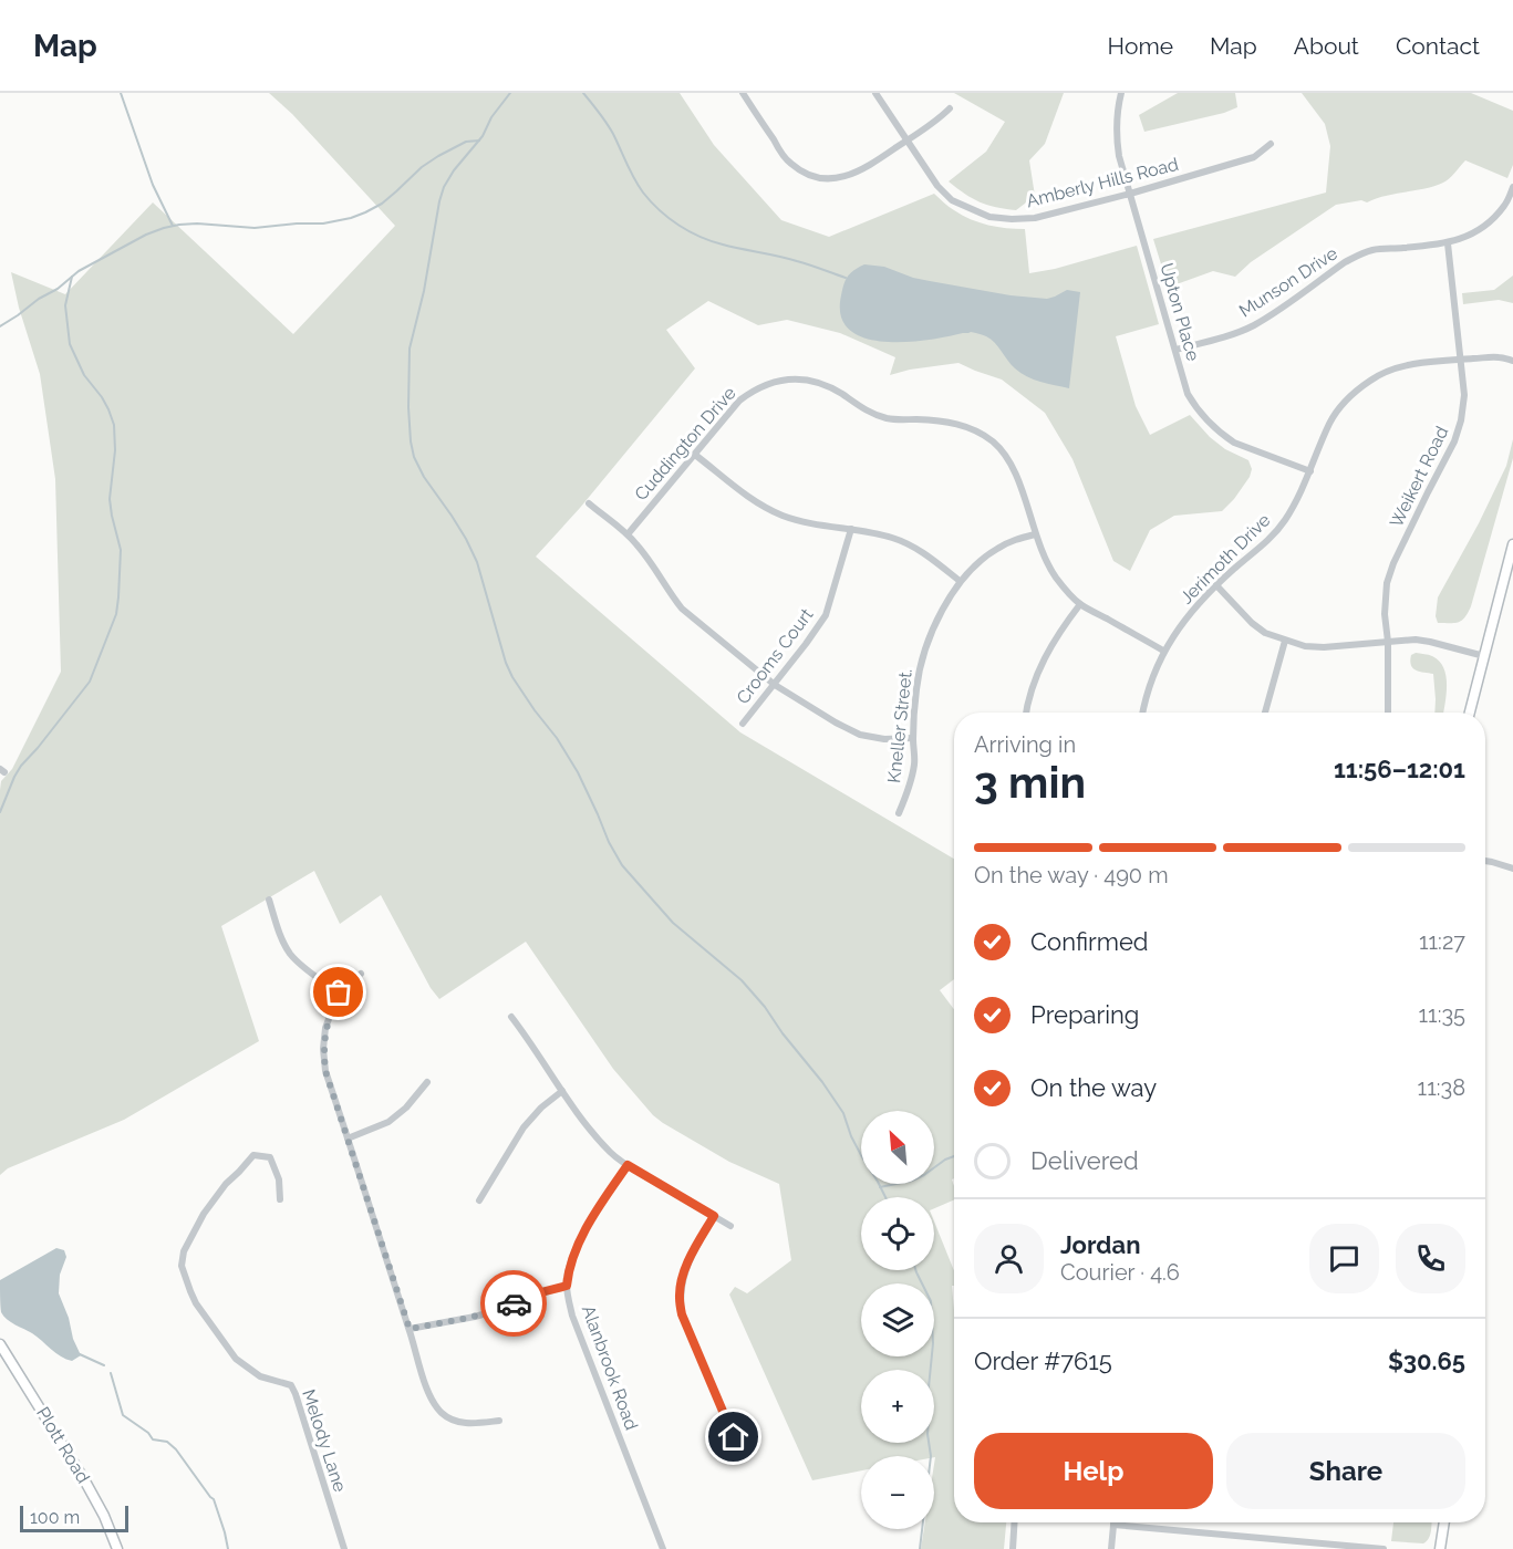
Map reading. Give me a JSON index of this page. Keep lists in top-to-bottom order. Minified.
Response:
{"streets":{"street":["Amberly Hills Road","Munson Drive","Upton Place","Cuddington Drive","Weikert Road","Jerimoth Drive","Crooms Court","Kneller Street.","Alanbrook Road","Melody Lane","Plott Road"]},"crossings":[["Amberly Hills Road","Upton Place"],["Munson Drive","Upton Place"],["Munson Drive","Weikert Road"],["Upton Place","Jerimoth Drive"],["Cuddington Drive","Jerimoth Drive"],["Cuddington Drive","Kneller Street."],["Weikert Road","Jerimoth Drive"]],"scale_bar":"100 m","north":"top left","page":{"header":"Map","nav":["Home","Map","About","Contact"],"heading":["3 min","Arriving in","11:56–12:01"],"panel":["Jordan","Courier · 4.6","Order #7615","$30.65"],"bar":"On the way · 490 m","list":[["Confirmed","11:27"],["Preparing","11:35"],["On the way","11:38"],"Delivered"],"map_buttons":["+","−"],"buttons":["Help","Share"],"scale":"100 m"}}
